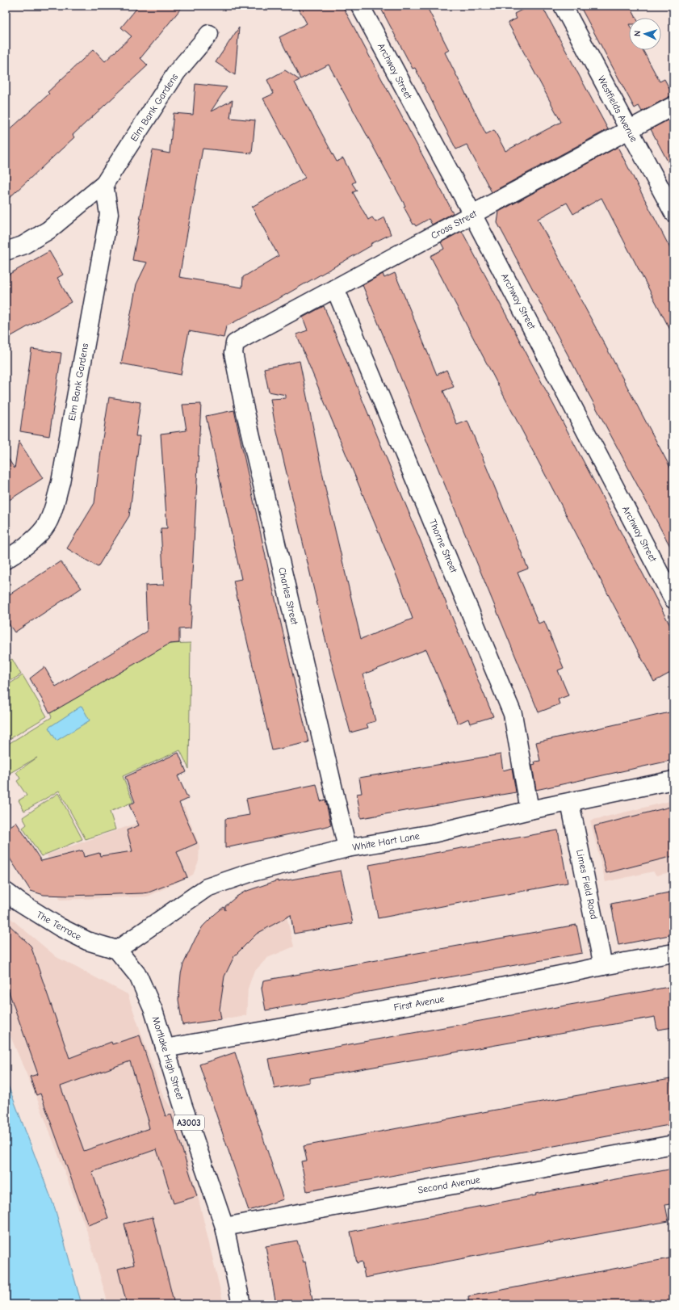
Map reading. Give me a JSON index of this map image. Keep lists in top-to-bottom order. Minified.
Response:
{"streets":{"street":["Archway Street","Elm Bank Gardens","Westfields Avenue","Cross Street","Thorne Street","Charles Street","White Hart Lane","Limes Field Road","The Terrace","First Avenue","Mortlake High Street","A3003","Second Avenue"]},"crossings":[["Archway Street","Cross Street"],["Westfields Avenue","Cross Street"],["Cross Street","Thorne Street"],["Cross Street","Charles Street"],["Thorne Street","White Hart Lane"],["Charles Street","White Hart Lane"],["White Hart Lane","Limes Field Road"],["White Hart Lane","The Terrace"],["White Hart Lane","Mortlake High Street"],["Limes Field Road","First Avenue"],["The Terrace","Mortlake High Street"],["First Avenue","Mortlake High Street"],["Mortlake High Street","Second Avenue"]],"north":"left"}
